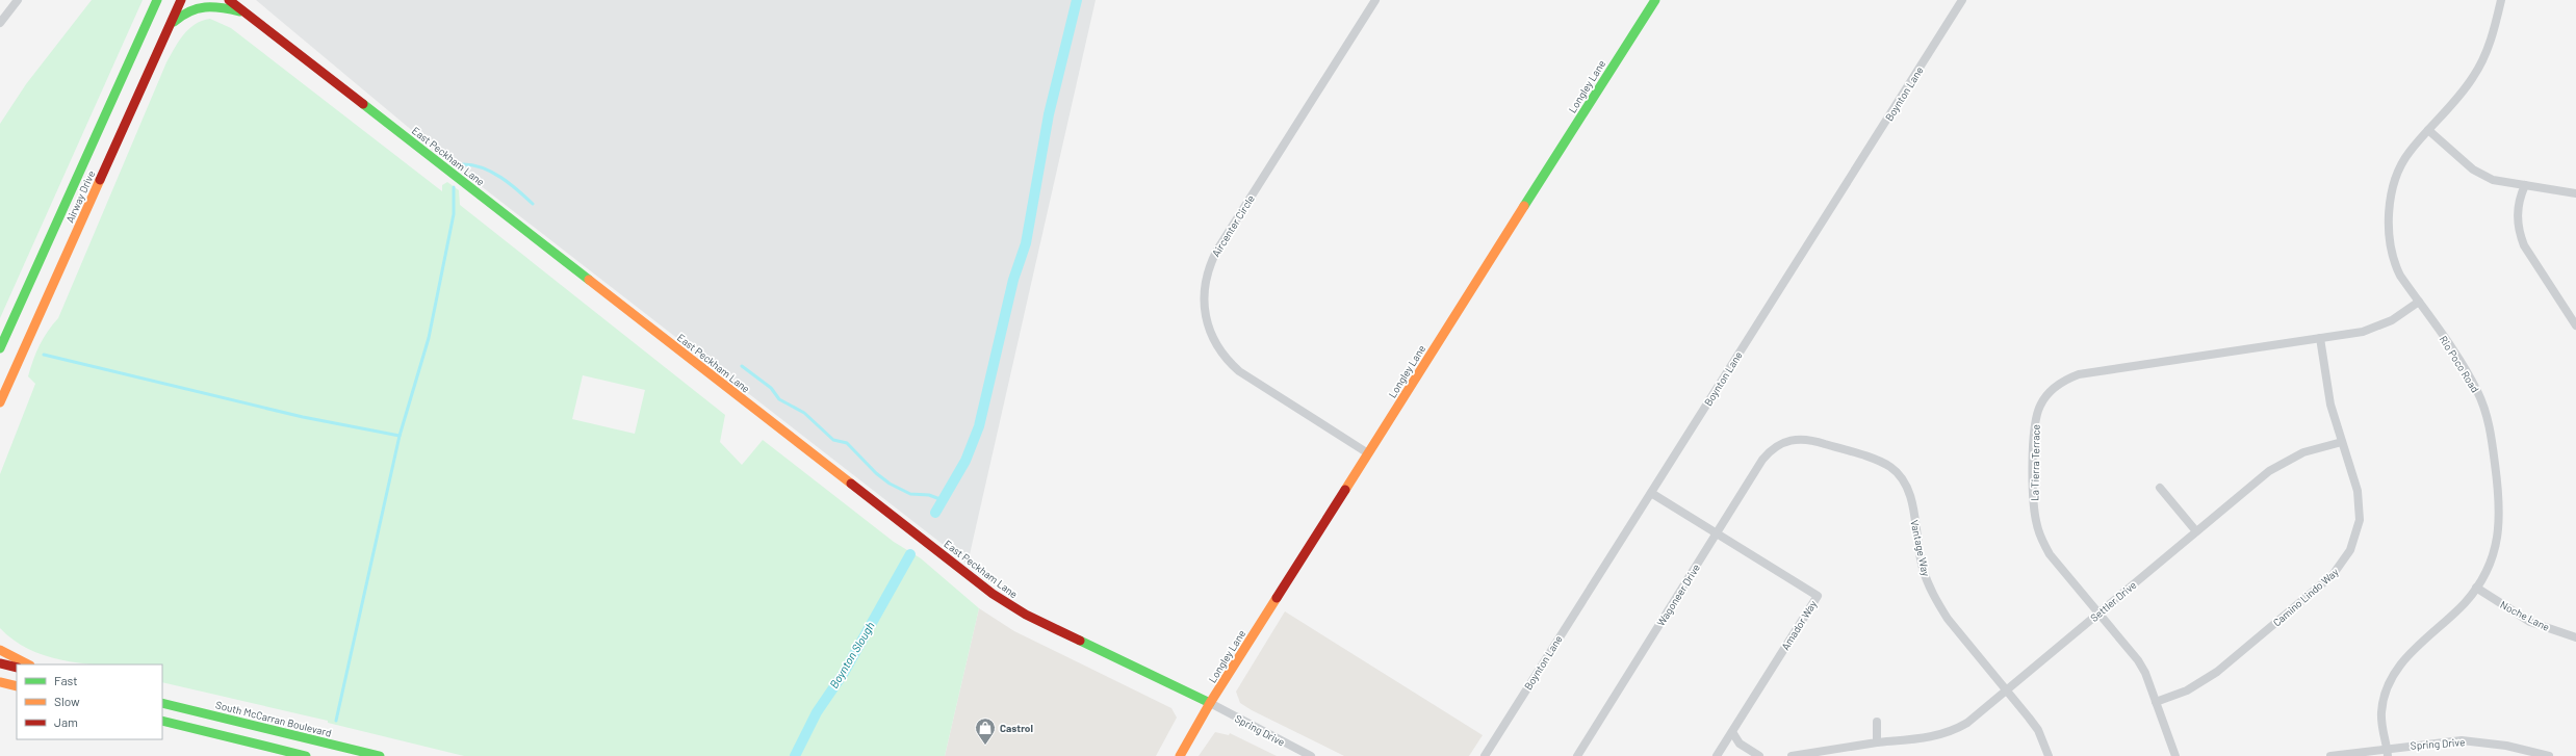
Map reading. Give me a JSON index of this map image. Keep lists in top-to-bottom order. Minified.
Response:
{"streets":{"main road":["Longley Lane","East Peckham Lane","Airway Drive","South McCarran Boulevard"],"street":["Boynton Lane","Aircenter Circle","Rio Poco Road","La Tierra Terrace","Vantage Way","Wagoneer Drive","Camino Lindo Way","Settler Drive","Noche Lane","Amador Way","Spring Drive"]},"crossings":[["Longley Lane","East Peckham Lane"],["Longley Lane","Aircenter Circle"],["Longley Lane","Spring Drive"],["Boynton Lane","Amador Way"],["East Peckham Lane","Spring Drive"],["Rio Poco Road","La Tierra Terrace"],["Rio Poco Road","Noche Lane"],["Rio Poco Road","Spring Drive"],["La Tierra Terrace","Camino Lindo Way"],["La Tierra Terrace","Settler Drive"],["Vantage Way","Wagoneer Drive"],["Vantage Way","Settler Drive"],["Wagoneer Drive","Amador Way"],["Camino Lindo Way","Settler Drive"]],"water":["Boynton Slough"],"places":{"shop":["Castrol"]},"legend":["Fast","Slow","Jam"]}
